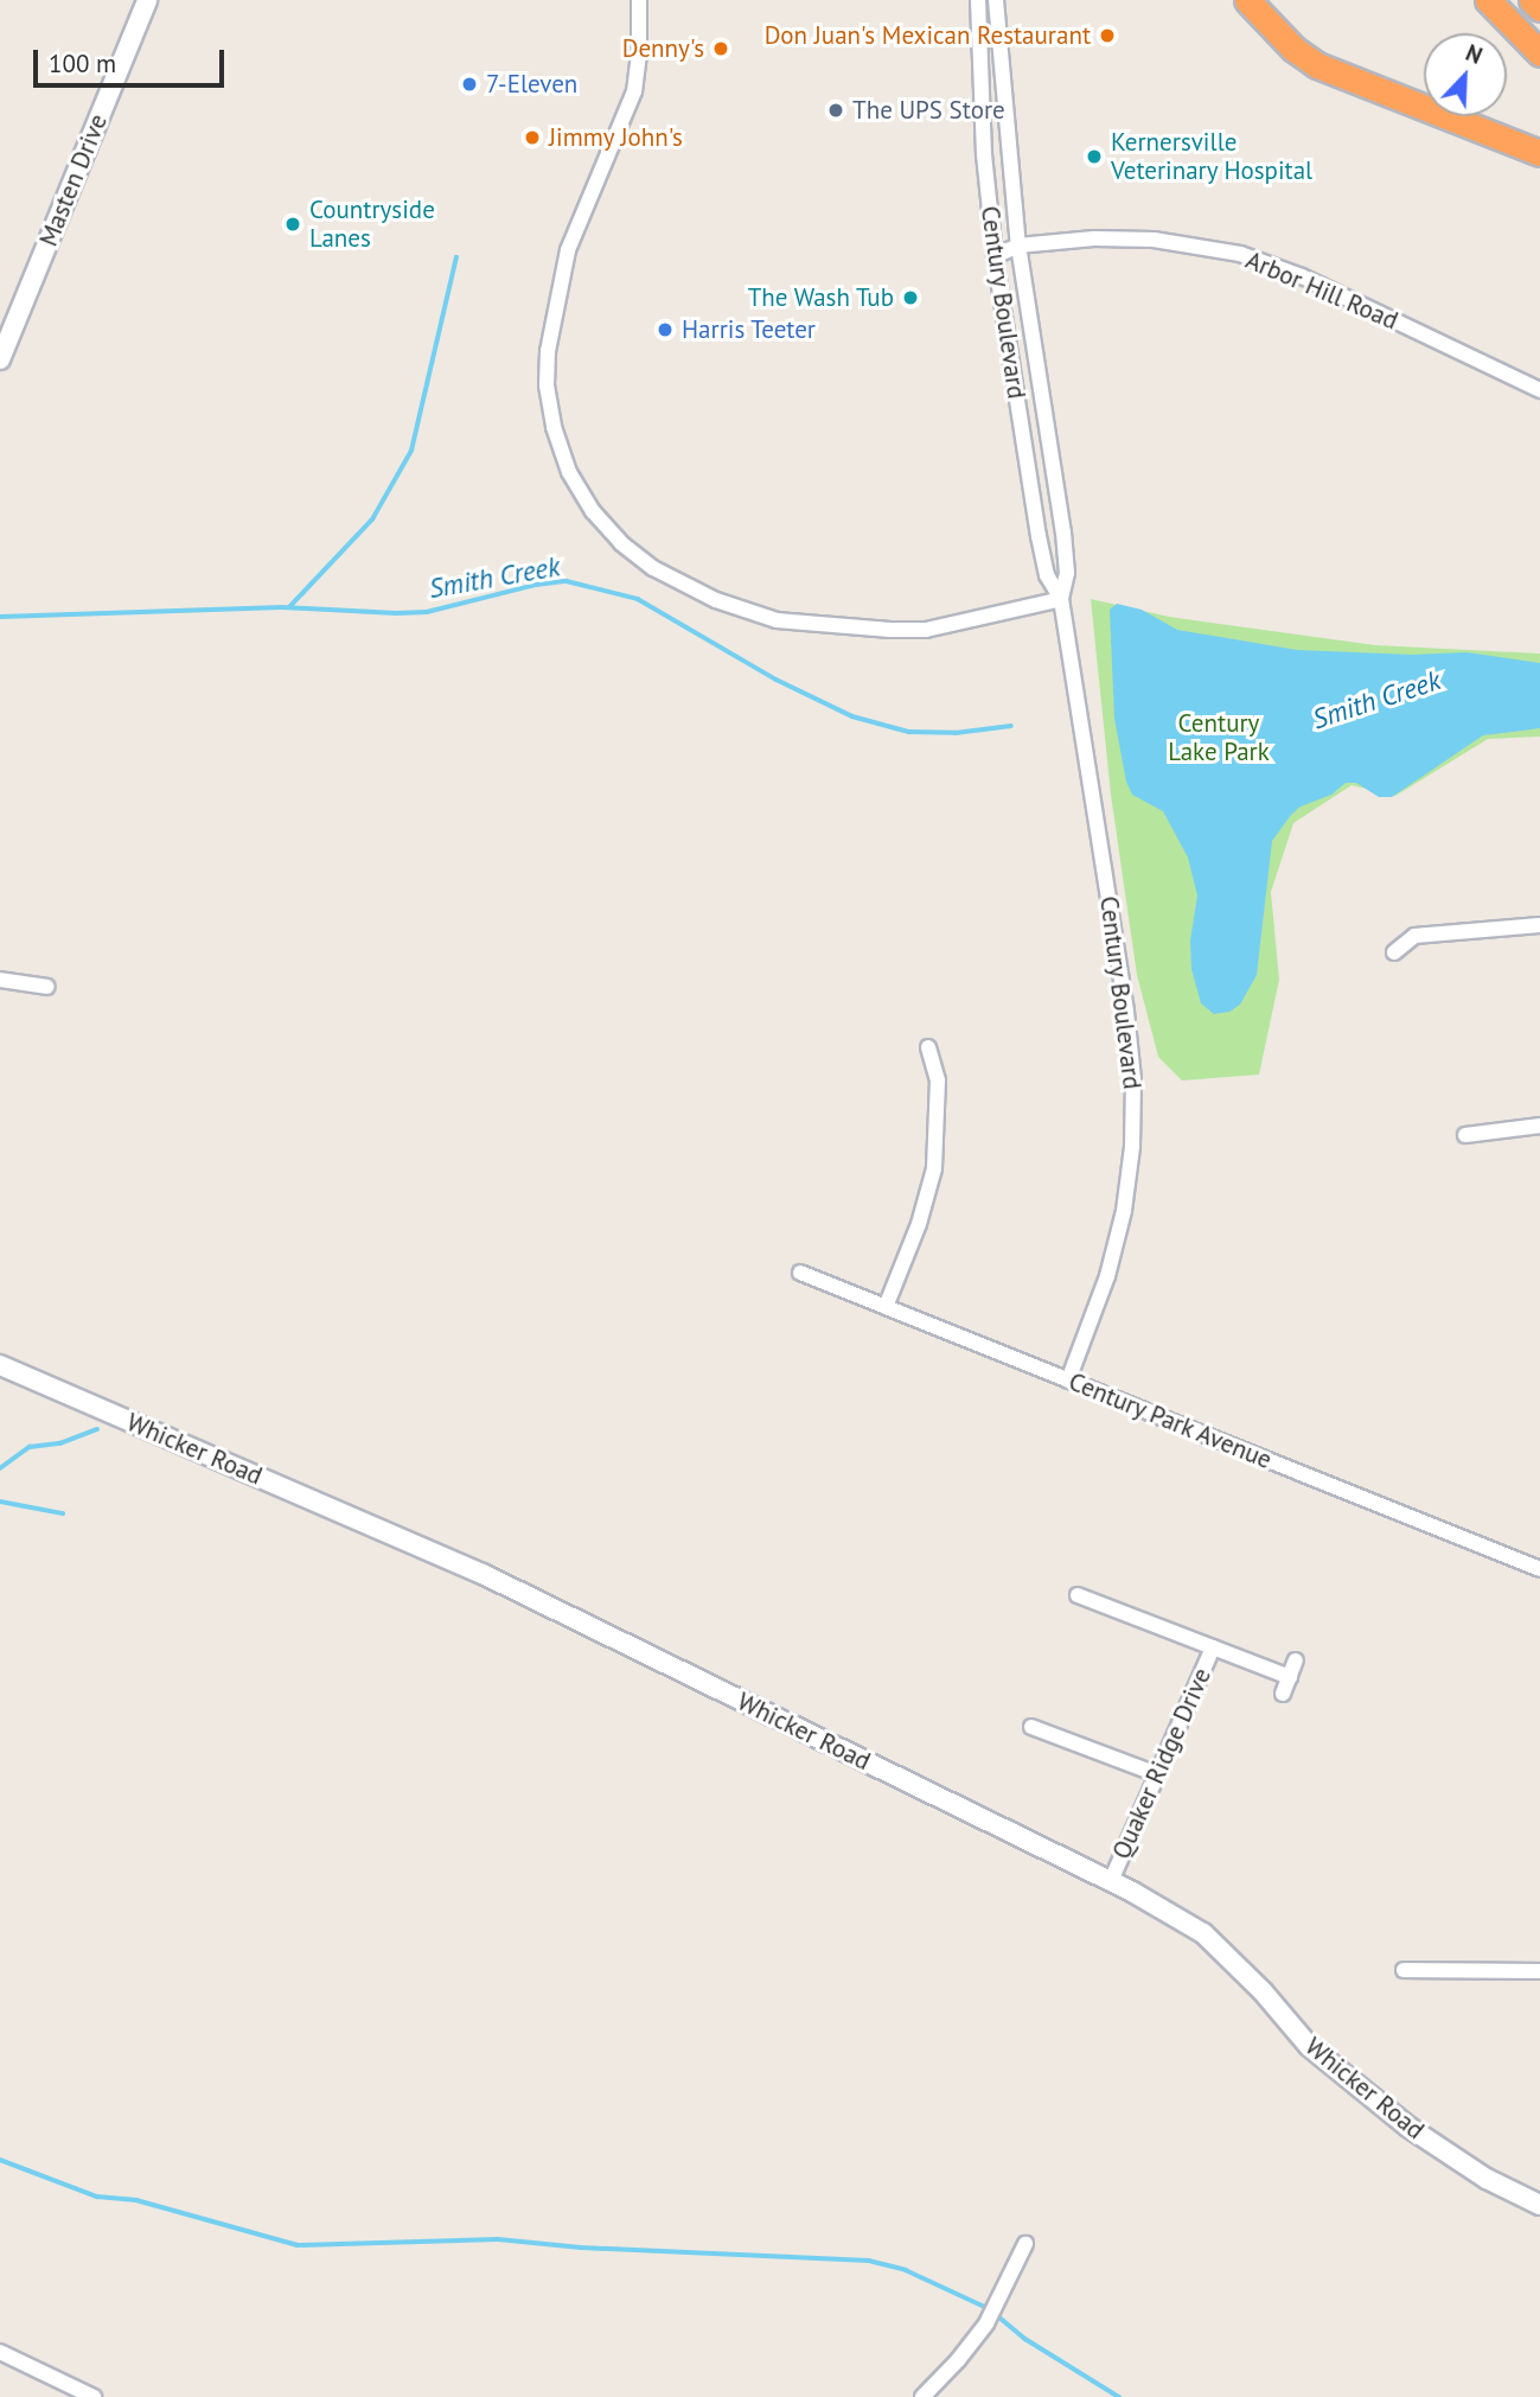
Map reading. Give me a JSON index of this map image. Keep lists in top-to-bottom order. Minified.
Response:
{"streets":{"street":["Masten Drive","Arbor Hill Road","Century Boulevard","Century Park Avenue","Whicker Road","Quaker Ridge Drive"]},"crossings":[["Arbor Hill Road","Century Boulevard"],["Century Boulevard","Century Park Avenue"],["Whicker Road","Quaker Ridge Drive"]],"water":["Smith Creek"],"parks":["Century Lake Park"],"places":["Don Juan's Mexican Restaurant","Denny's","7-Eleven","The UPS Store","Jimmy John's","Kernersville Veterinary Hospital","Countryside Lanes","The Wash Tub","Harris Teeter"],"scale_bar":"100 m","north":"top right"}
